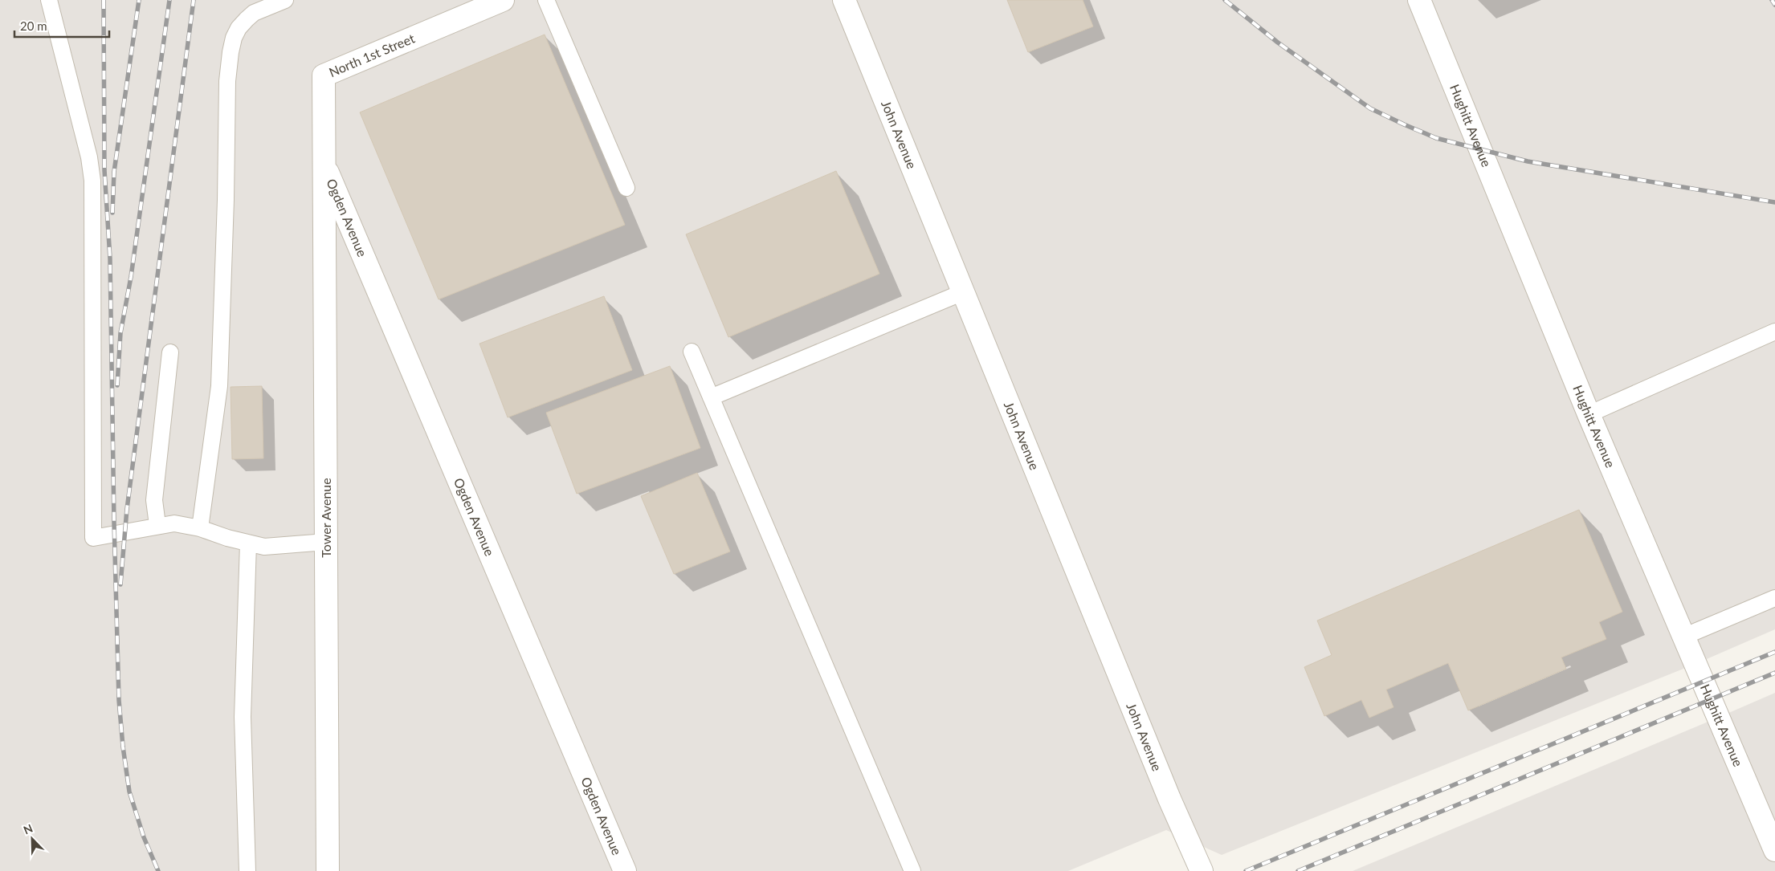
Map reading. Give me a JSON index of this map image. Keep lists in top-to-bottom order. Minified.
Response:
{"streets":{"street":["North 1st Street","Hughitt Avenue","John Avenue","Ogden Avenue","Tower Avenue"]},"crossings":[["North 1st Street","Ogden Avenue"],["North 1st Street","Tower Avenue"],["Ogden Avenue","Tower Avenue"]],"scale_bar":"20 m","north":"top left"}
